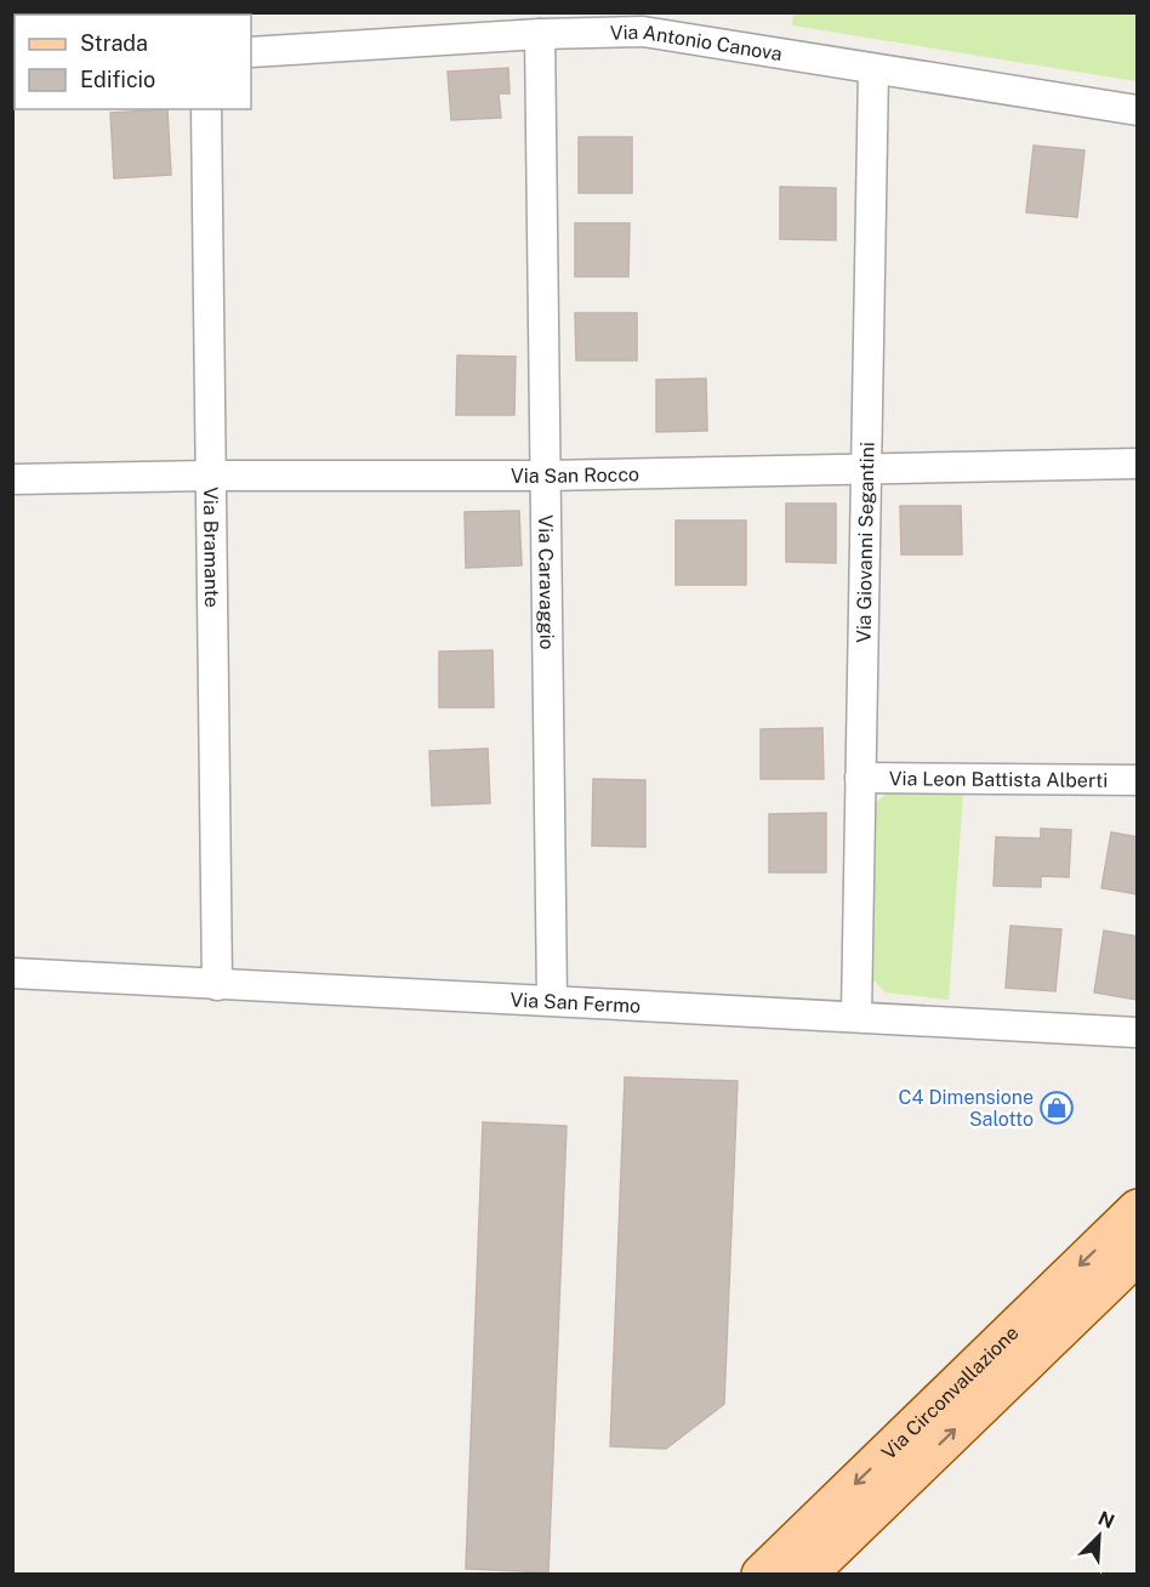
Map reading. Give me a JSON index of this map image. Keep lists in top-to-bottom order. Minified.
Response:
{"streets":{"main road":["Via Circonvallazione"],"street":["Via Antonio Canova","Via San Rocco","Via Giovanni Segantini","Via Bramante","Via Caravaggio","Via Leon Battista Alberti","Via San Fermo"]},"crossings":[["Via Antonio Canova","Via Giovanni Segantini"],["Via Antonio Canova","Via Caravaggio"],["Via San Rocco","Via Giovanni Segantini"],["Via San Rocco","Via Bramante"],["Via San Rocco","Via Caravaggio"],["Via Giovanni Segantini","Via Leon Battista Alberti"],["Via Giovanni Segantini","Via San Fermo"],["Via Bramante","Via San Fermo"],["Via Caravaggio","Via San Fermo"]],"places":{"shop":["C4 Dimensione Salotto"]},"legend":["Strada","Edificio"],"north":"top right"}
